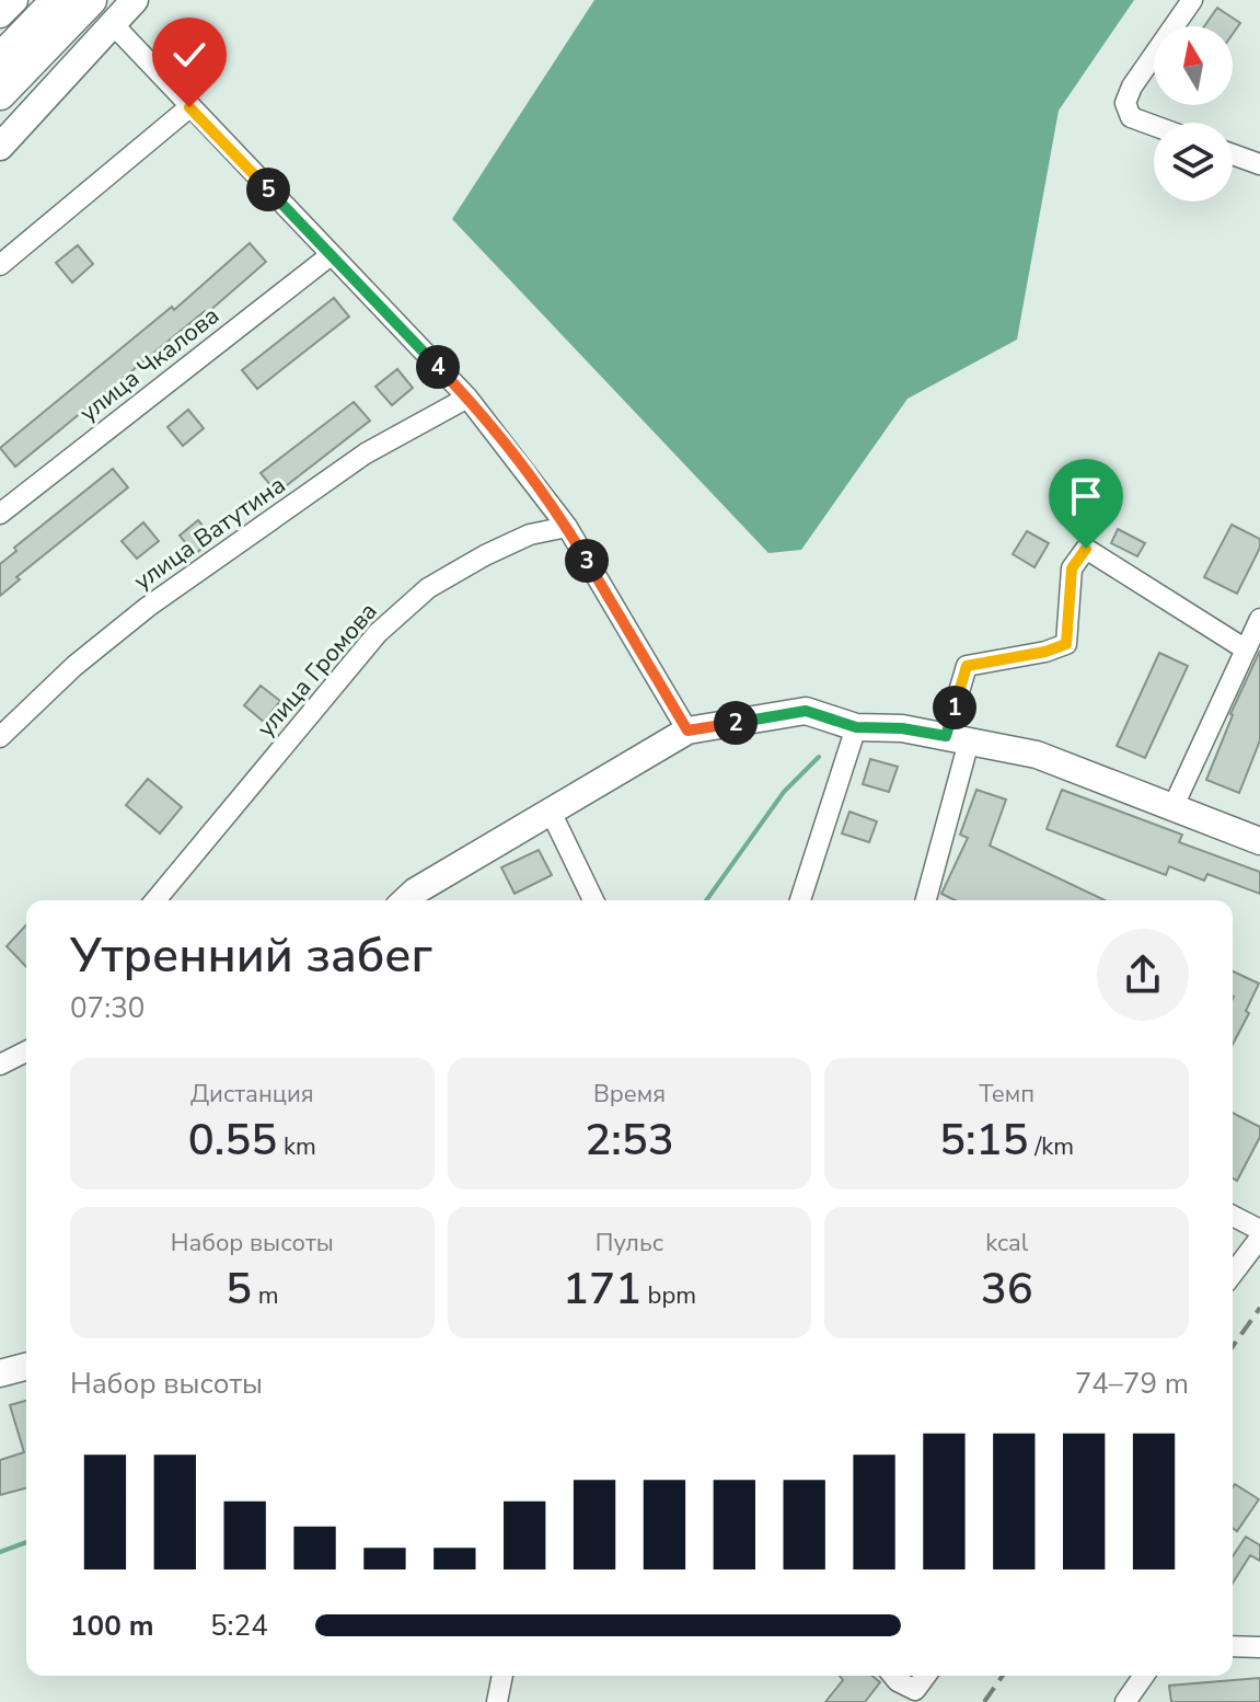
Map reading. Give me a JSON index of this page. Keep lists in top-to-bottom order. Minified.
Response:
{"streets":{"street":["улица Чкалова","улица Ватутина","улица Громова"]},"north":"top","page":{"pins":["5","4","3","1","2"],"heading":["Утренний забег","07:30"],"stats":[["Дистанция","0.55 km"],["Время","2:53"],["Темп","5:15 /km"],["Набор высоты","5 m"],["Пульс","171 bpm"],["kcal","36"]],"chart":["Набор высоты","74–79 m"],"list":[{"name":"100 m","note":"5:24"}]}}
